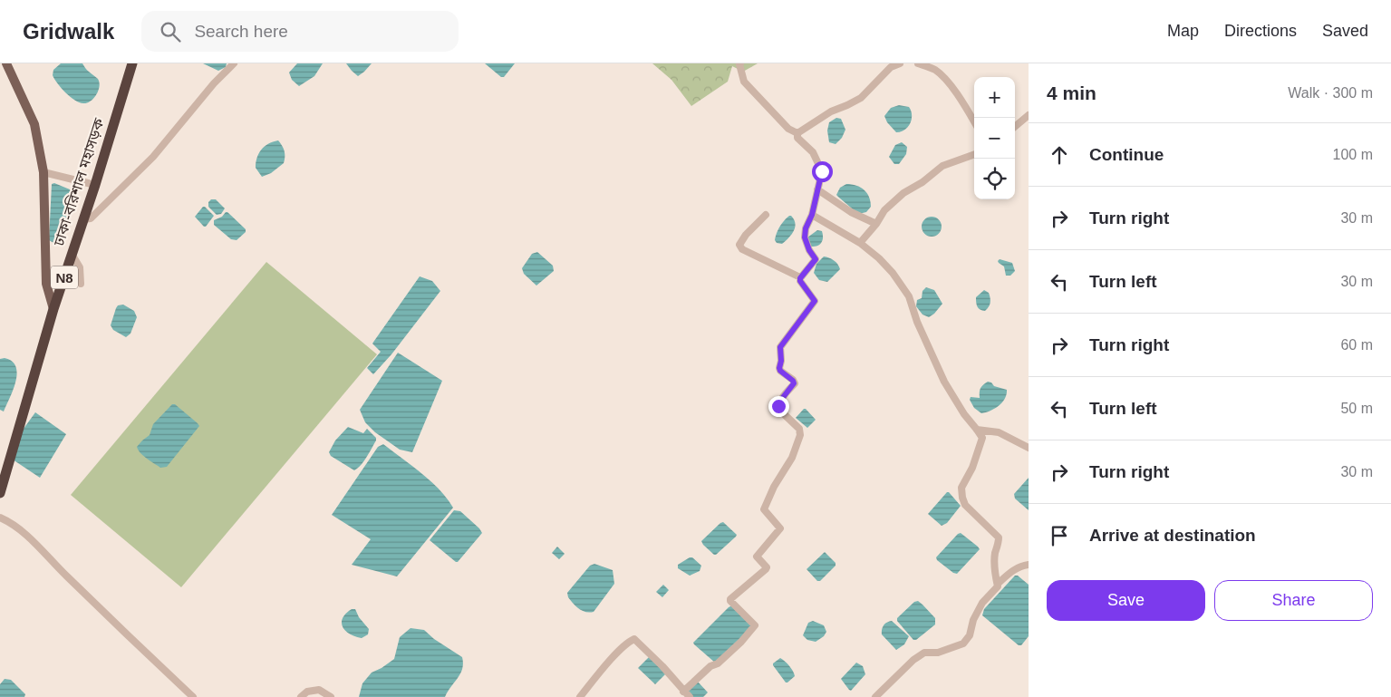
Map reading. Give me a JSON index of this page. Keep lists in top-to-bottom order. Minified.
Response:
{"streets":{"highway":["ঢাকা-বরিশাল মহাসড়ক","N8"]},"page":{"header":"Gridwalk","search":"Search here","nav":["Map","Directions","Saved"],"heading":["4 min","Walk · 300 m"],"map_buttons":["+","−"],"list":[["Continue","100 m"],["Turn right","30 m"],["Turn left","30 m"],["Turn right","60 m"],["Turn left","50 m"],["Turn right","30 m"],"Arrive at destination"],"buttons":["Save","Share"]}}
